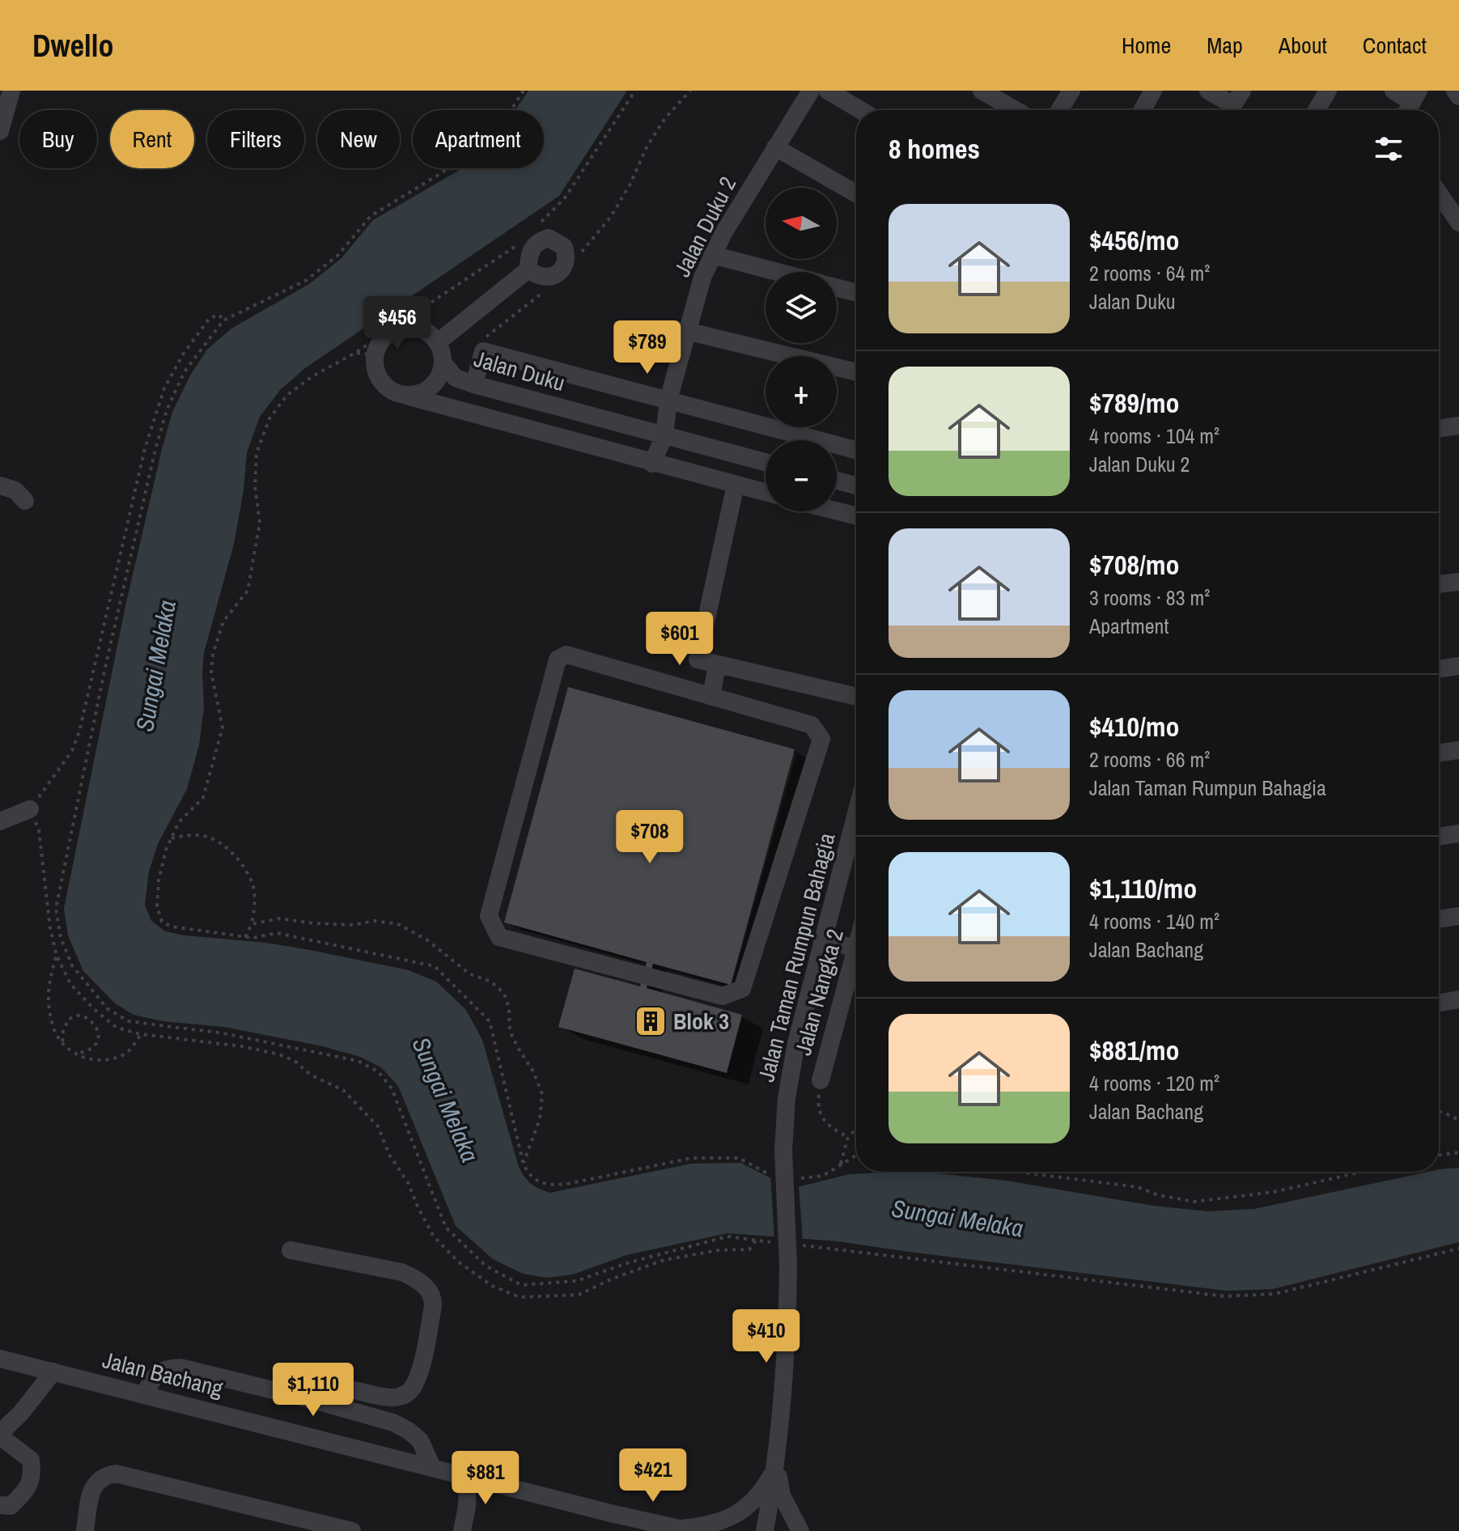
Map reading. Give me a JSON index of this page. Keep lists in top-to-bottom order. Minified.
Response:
{"streets":{"street":["Jalan Duku 2","Jalan Duku","Jalan Taman Rumpun Bahagia","Jalan Nangka 2","Jalan Bachang"]},"crossings":[["Jalan Duku 2","Jalan Duku"]],"water":["Sungai Melaka"],"places":{"building":["Blok 3"]},"north":"left","page":{"header":"Dwello","nav":["Home","Map","About","Contact"],"chip":["Buy","Rent","Filters","New","Apartment"],"heading":"8 homes","map_buttons":["+","−"],"list":[{"name":"$456/mo","note":"2 rooms · 64 m² · Jalan Duku"},{"name":"$789/mo","note":"4 rooms · 104 m² · Jalan Duku 2"},{"name":"$708/mo","note":"3 rooms · 83 m² · Apartment"},{"name":"$410/mo","note":"2 rooms · 66 m² · Jalan Taman Rumpun Bahagia"},{"name":"$1,110/mo","note":"4 rooms · 140 m² · Jalan Bachang"},{"name":"$881/mo","note":"4 rooms · 120 m² · Jalan Bachang"}],"price":["$456","$789","$601","$708","$410","$1,110","$421","$881"]}}
